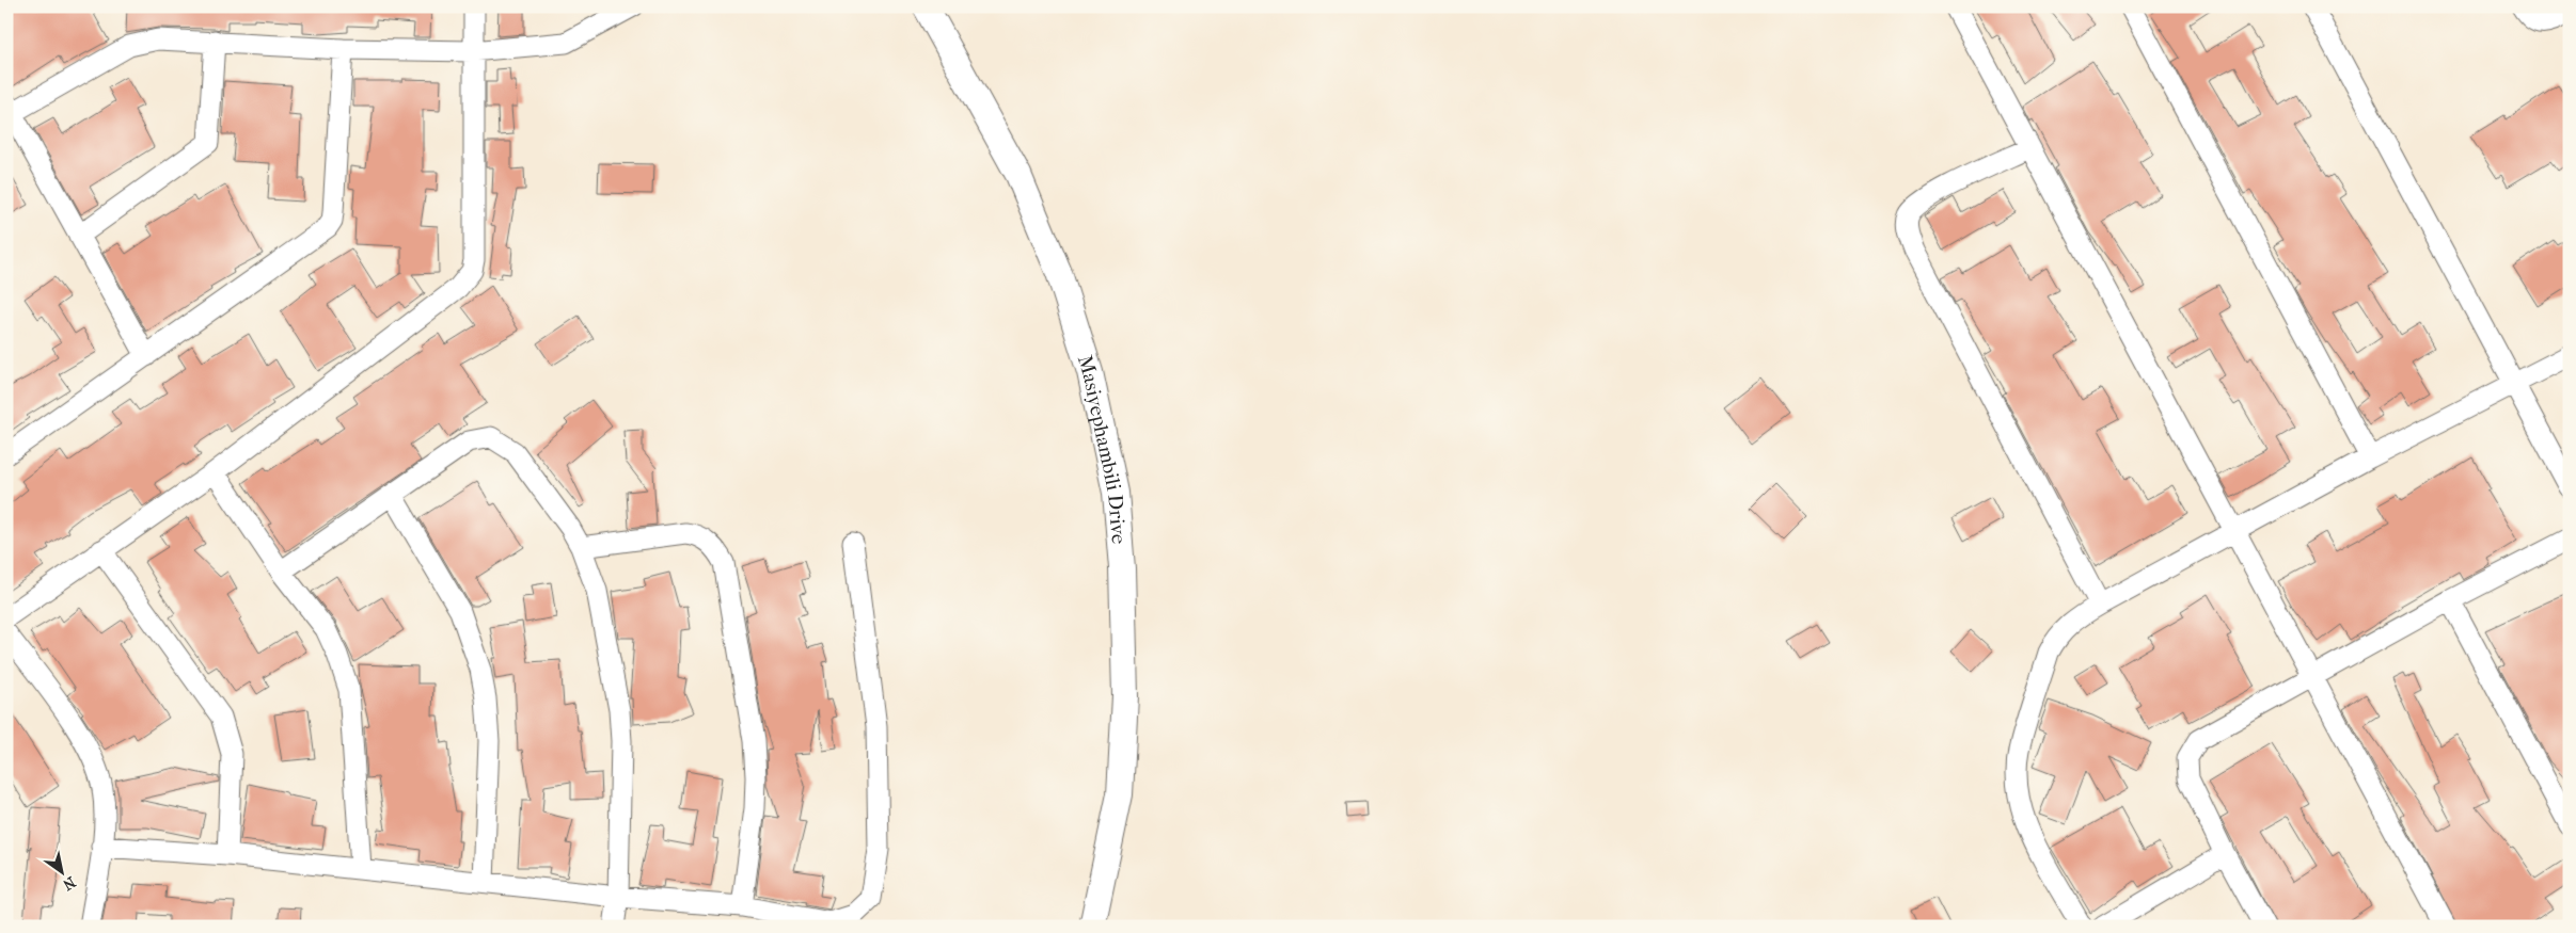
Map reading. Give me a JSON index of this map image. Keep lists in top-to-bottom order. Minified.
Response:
{"streets":{"main road":["Masiyephambili Drive"]},"north":"bottom right"}
